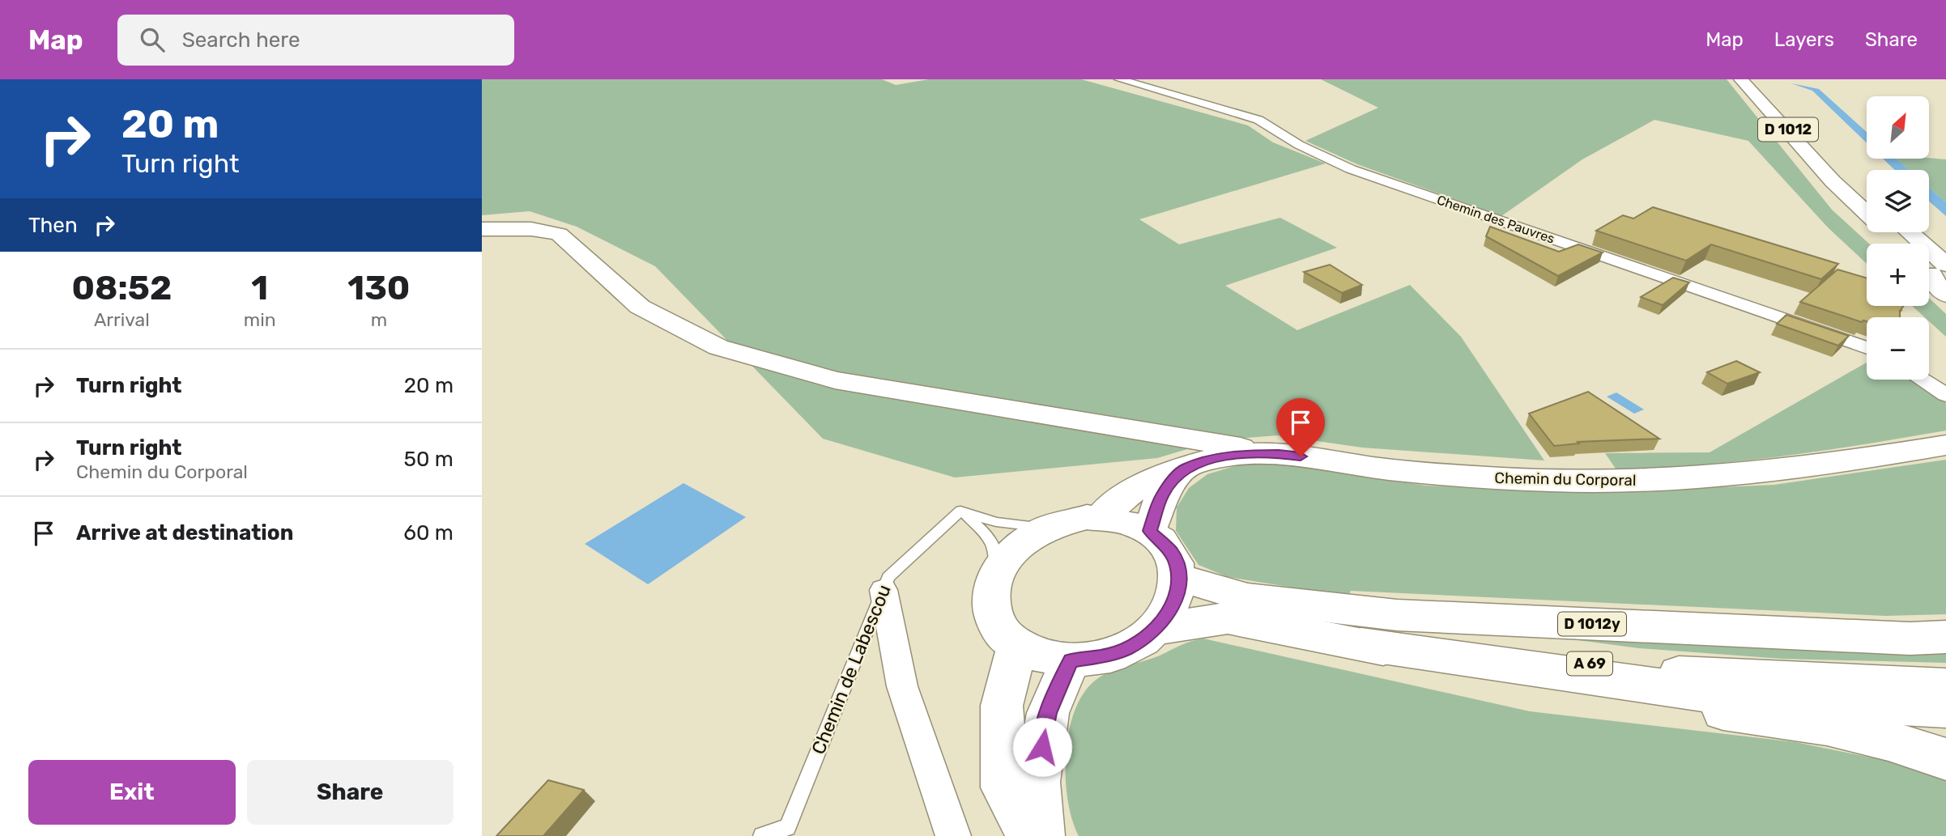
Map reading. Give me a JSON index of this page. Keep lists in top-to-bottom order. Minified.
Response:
{"streets":{"main road":["D 1012","Chemin du Corporal","D 1012y","A 69"],"street":["Chemin des Pauvres"],"lane":["Chemin de Labescou"]},"crossings":[["D 1012y","A 69"]],"north":"top right","page":{"header":"Map","search":"Search here","nav":["Map","Layers","Share"],"turn":["20 m","Turn right"],"map_buttons":["+","−"],"then":"Then","eta":["08:52","Arrival","1","min","130","m"],"list":[{"name":"Turn right","value":"20 m"},{"name":"Turn right","note":"Chemin du Corporal","value":"50 m"},{"name":"Arrive at destination","value":"60 m"}],"buttons":["Exit","Share"]}}
